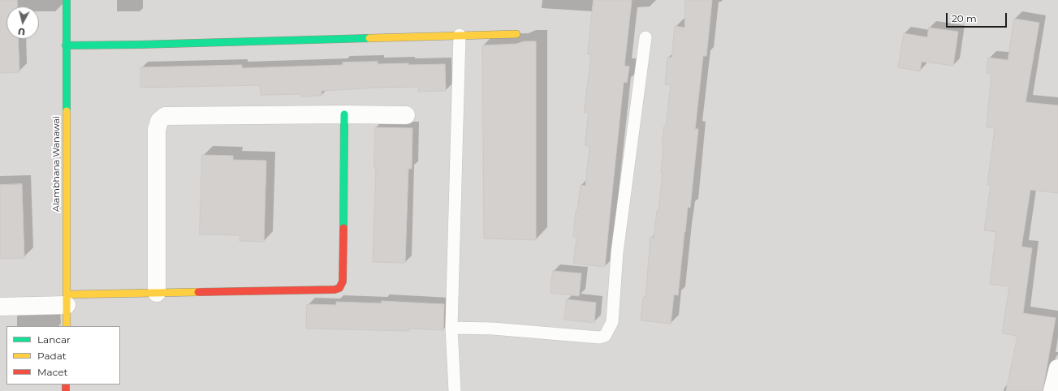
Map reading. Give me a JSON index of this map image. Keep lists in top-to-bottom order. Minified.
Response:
{"streets":{"street":["Alambhana Wanawai"]},"legend":["Lancar","Padat","Macet"],"scale_bar":"20 m","north":"bottom"}
